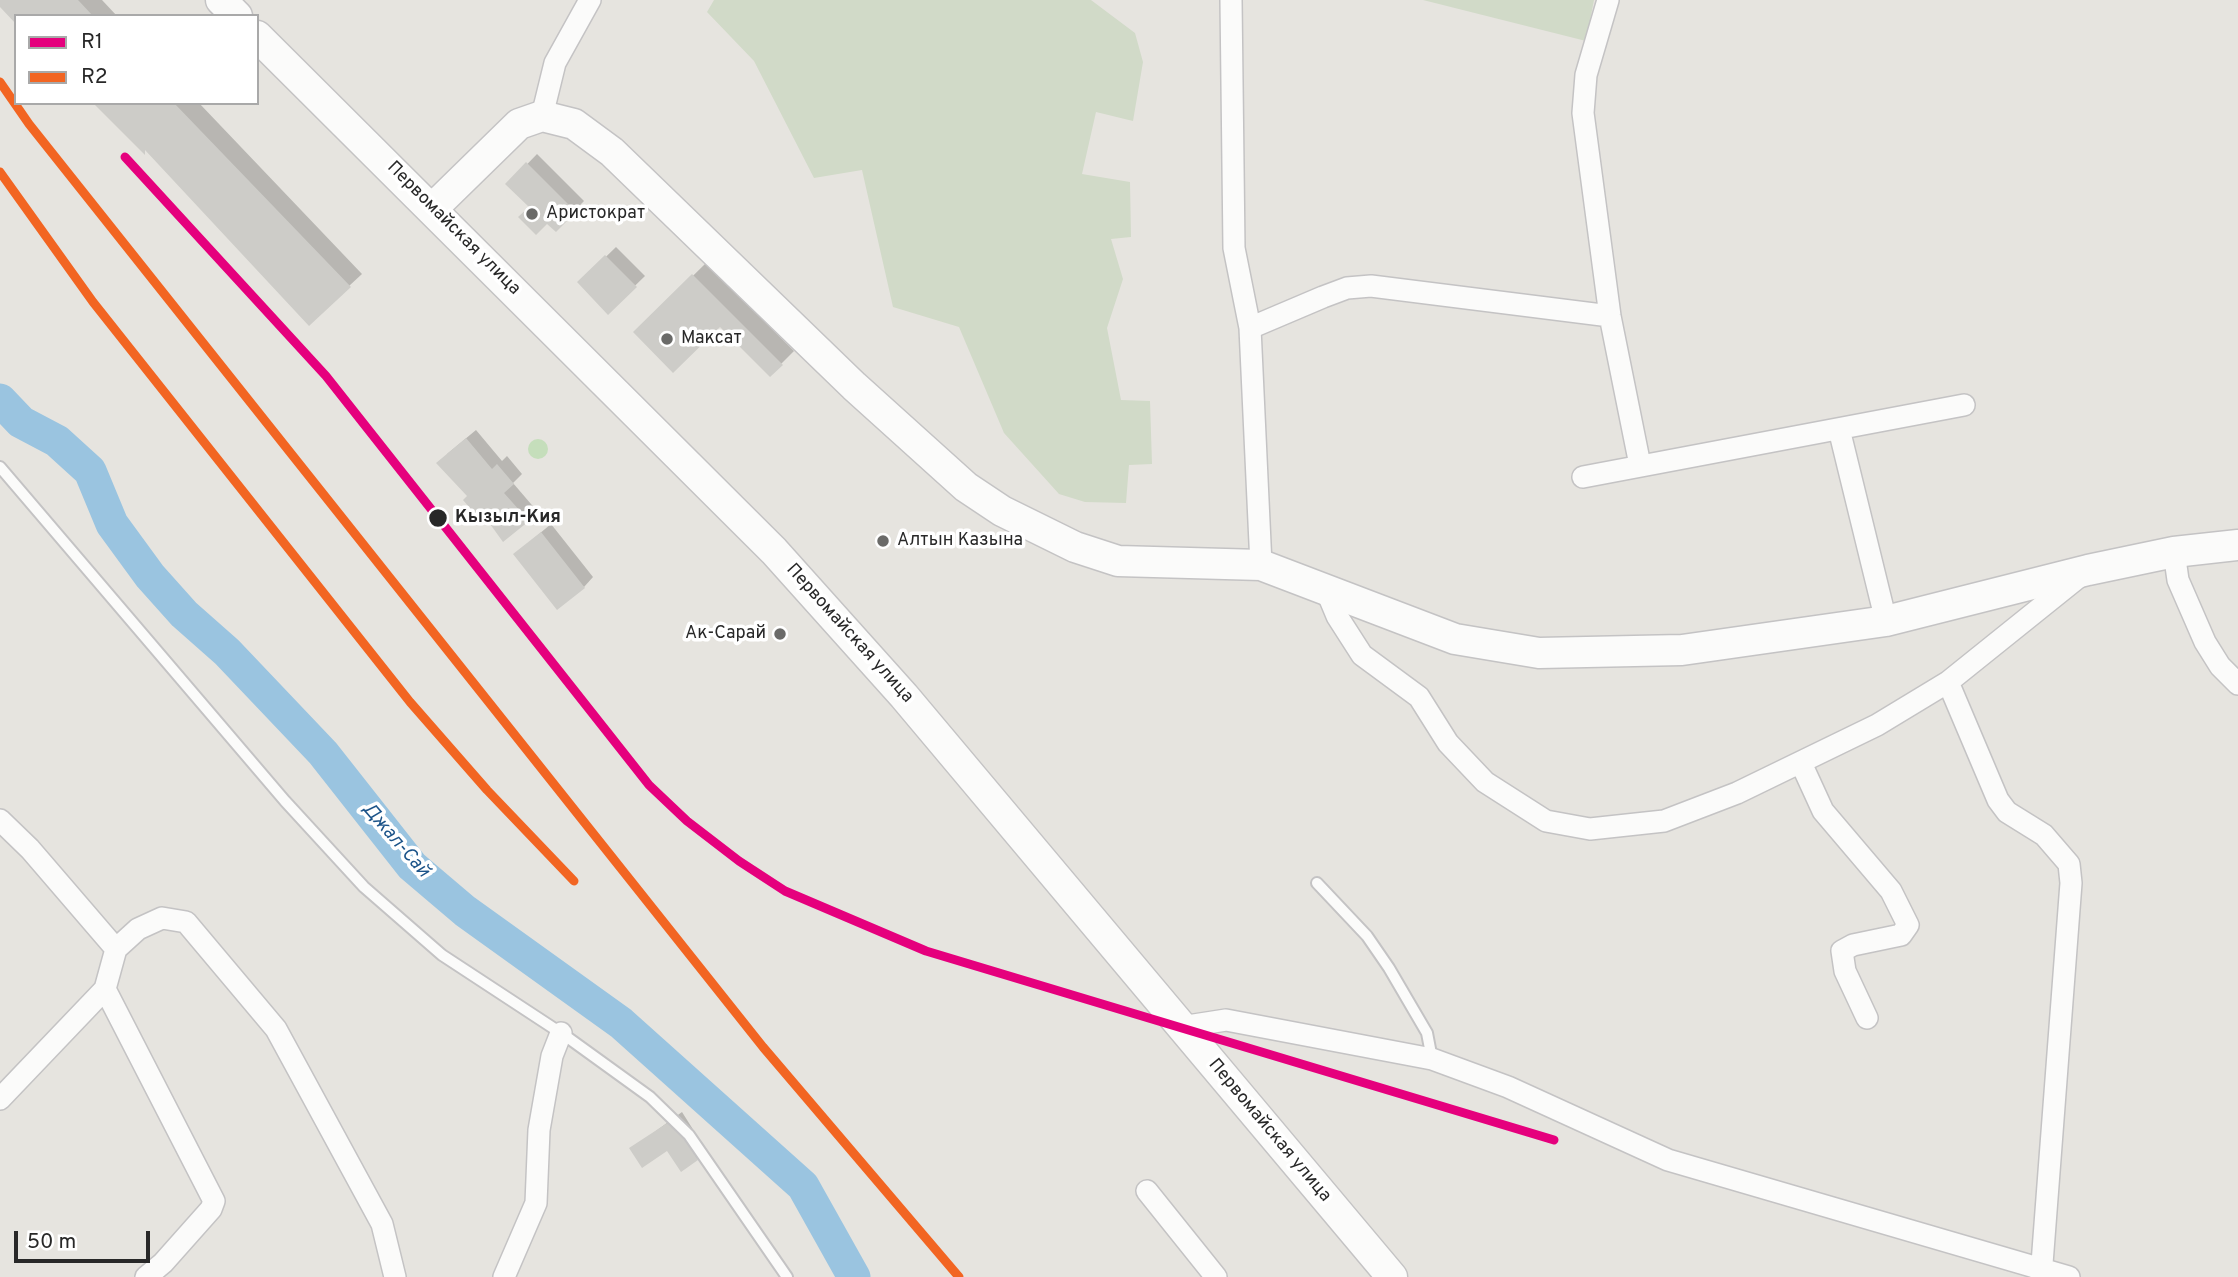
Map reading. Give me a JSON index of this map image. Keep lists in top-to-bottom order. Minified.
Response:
{"streets":{"street":["Первомайская улица"]},"water":["Джал-Сай"],"places":["Аристократ","Максат","Кызыл-Кия","Алтын Казына","Ак-Сарай"],"lines":["transit line R2","transit line R1"],"legend":["R1","R2"],"scale_bar":"50 m"}
